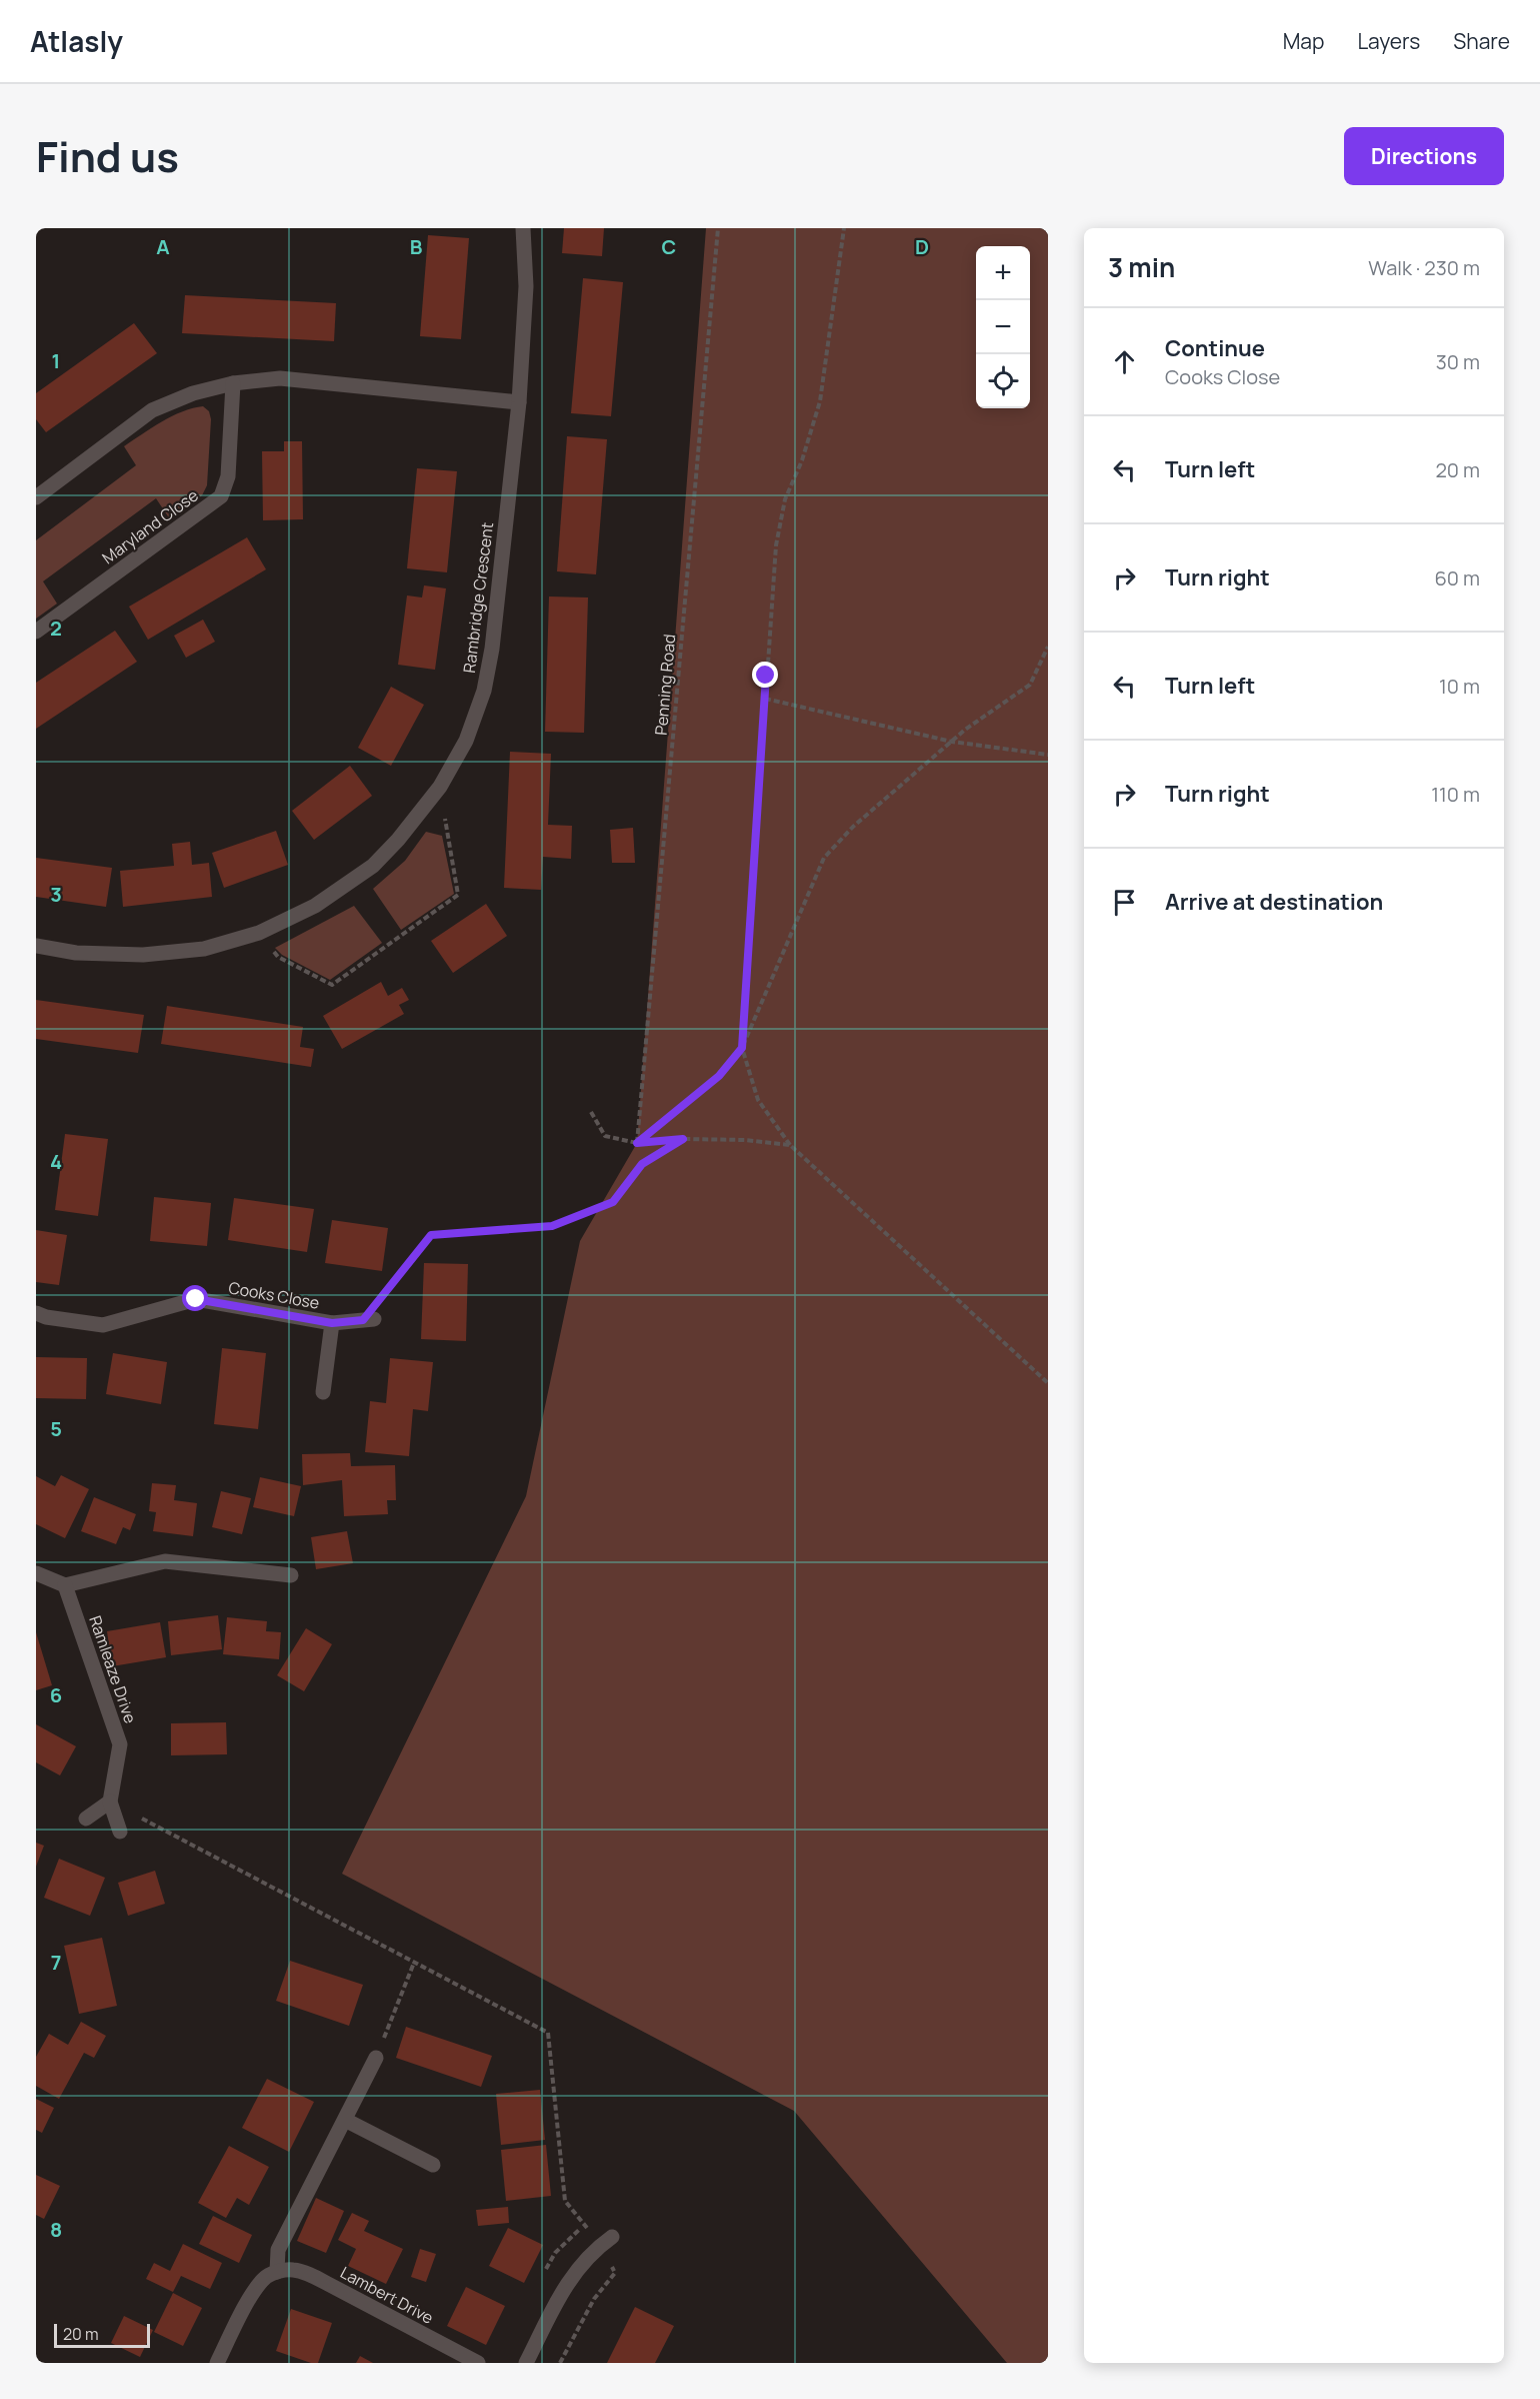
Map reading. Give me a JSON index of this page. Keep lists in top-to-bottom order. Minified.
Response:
{"streets":{"street":["Maryland Close","Rambridge Crescent","Cooks Close","Ramleaze Drive","Lambert Drive"],"path":["Penning Road"]},"scale_bar":"20 m","page":{"header":"Atlasly","nav":["Map","Layers","Share"],"title":"Find us","buttons":"Directions","heading":["3 min","Walk · 230 m"],"map_buttons":["+","−"],"list":[["Continue","Cooks Close","30 m"],["Turn left","20 m"],["Turn right","60 m"],["Turn left","10 m"],["Turn right","110 m"],"Arrive at destination"],"scale":"20 m"},"grid":{"columns":["A","B","C","D"],"rows":["1","2","3","4","5","6","7","8"]}}
